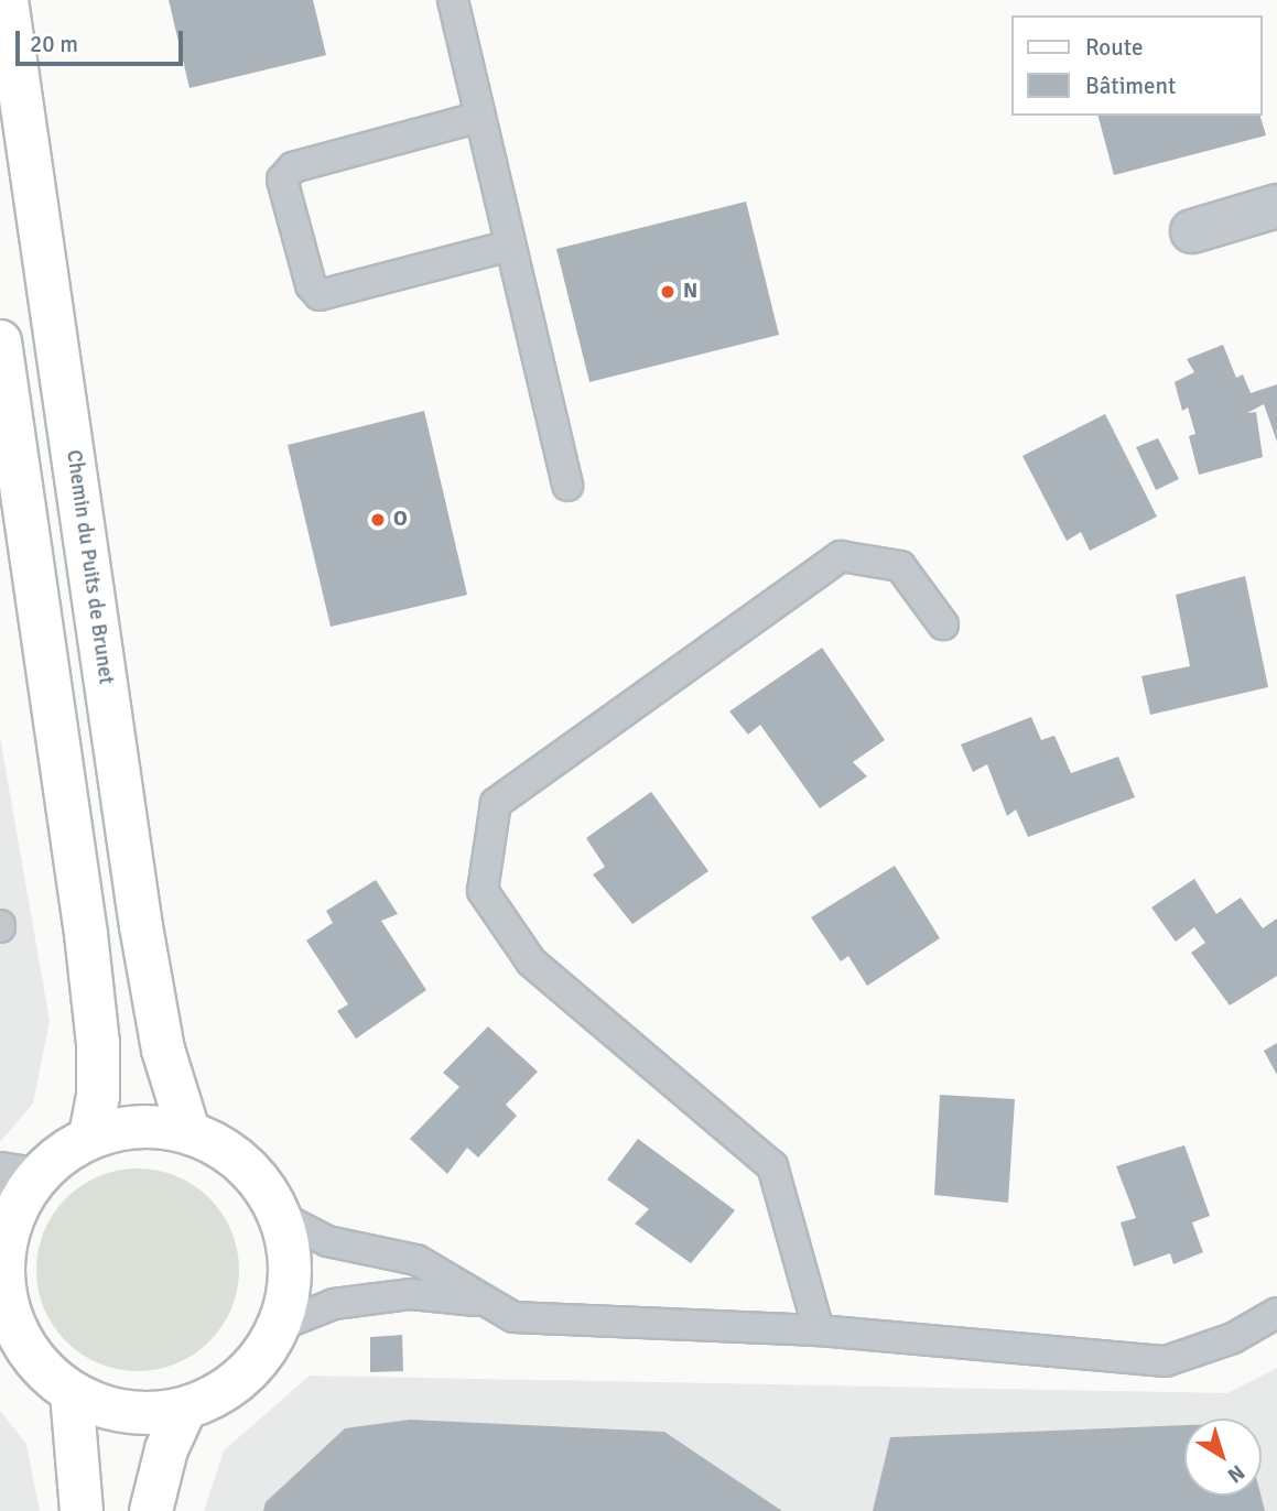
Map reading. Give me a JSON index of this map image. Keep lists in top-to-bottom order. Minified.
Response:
{"streets":{"street":["Chemin du Puits de Brunet"]},"places":["N","O"],"legend":["Route","Bâtiment"],"scale_bar":"20 m","north":"bottom right"}
